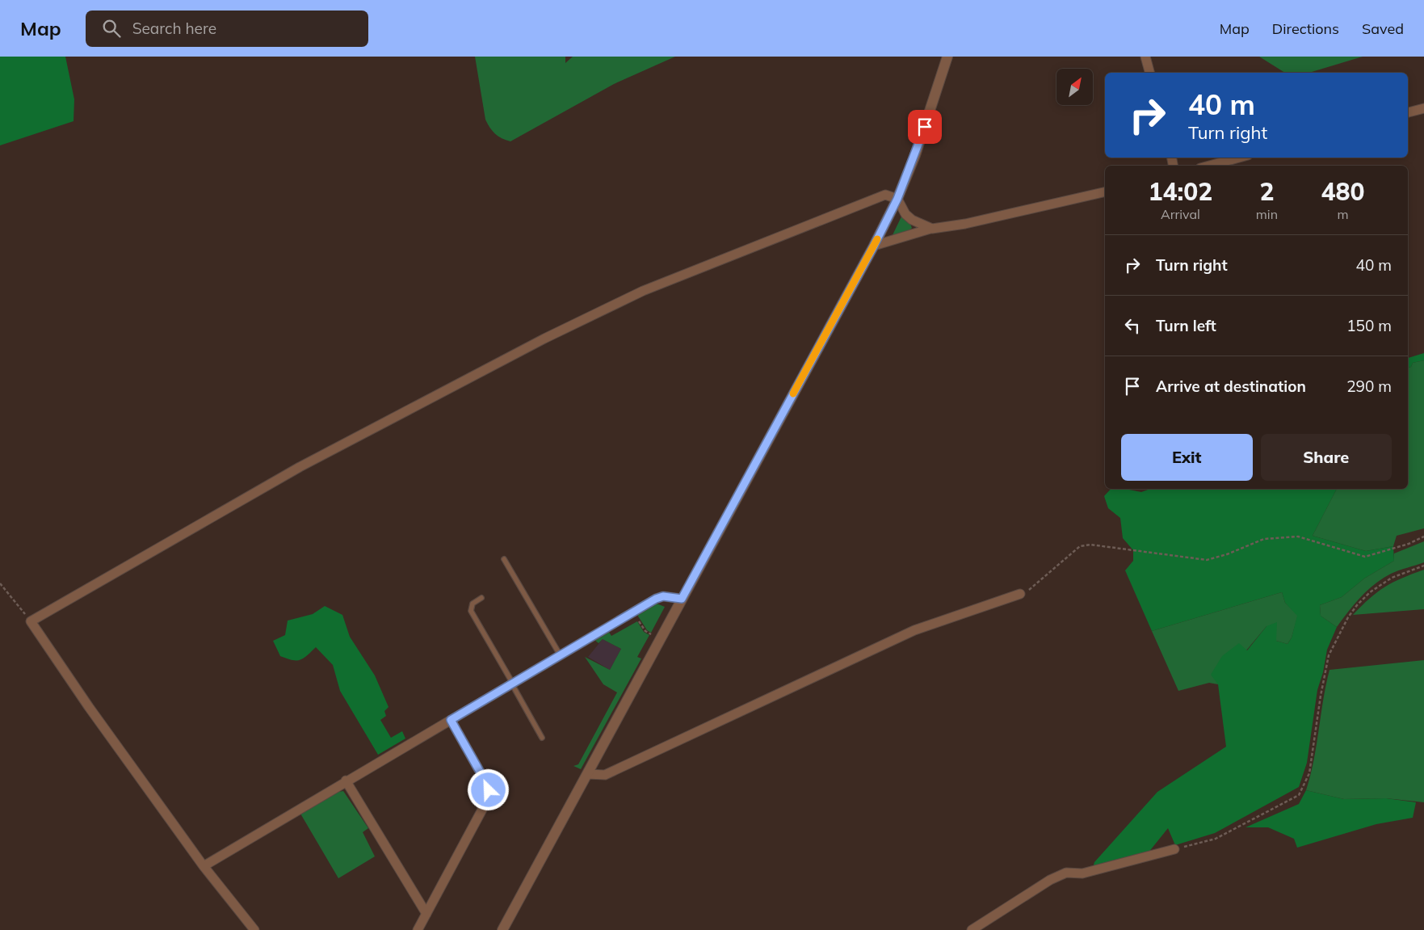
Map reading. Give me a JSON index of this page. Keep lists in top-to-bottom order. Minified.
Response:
{"north":"top right","page":{"header":"Map","search":"Search here","nav":["Map","Directions","Saved"],"turn":["40 m","Turn right"],"eta":["14:02","Arrival","2","min","480","m"],"list":[{"name":"Turn right","value":"40 m"},{"name":"Turn left","value":"150 m"},{"name":"Arrive at destination","value":"290 m"}],"buttons":["Exit","Share"]}}
